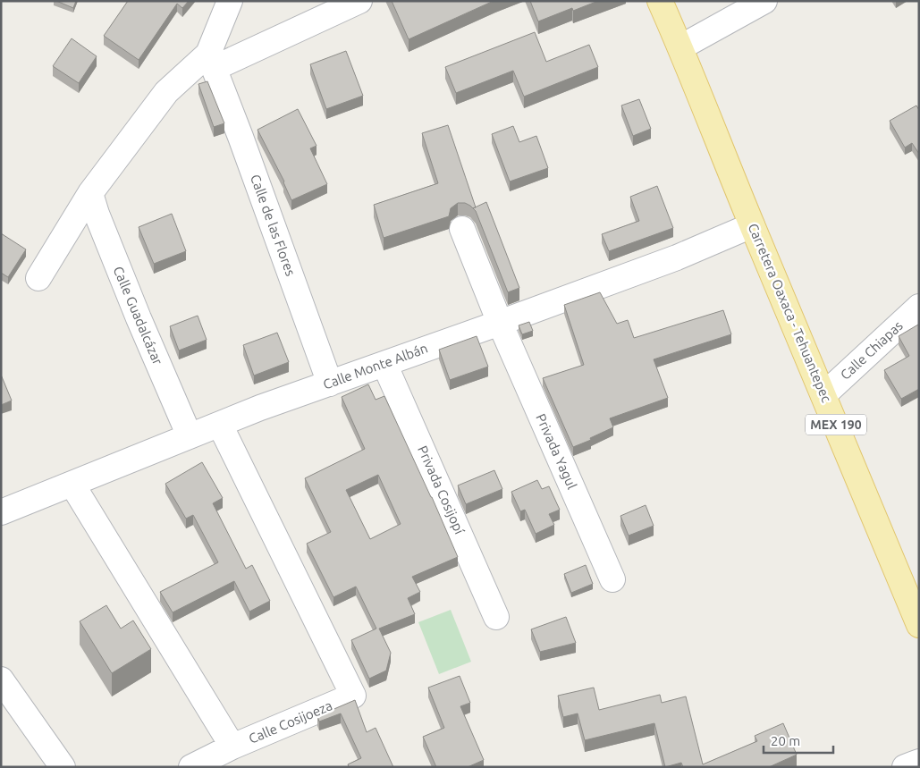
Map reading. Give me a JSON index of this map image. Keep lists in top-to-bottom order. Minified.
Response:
{"streets":{"main road":["Carretera Oaxaca - Tehuantepec","MEX 190"],"street":["Calle de las Flores","Calle Guadalcázar","Calle Chiapas","Calle Monte Albán","Privada Yagul","Privada Cosijopí","Calle Cosijoeza"]},"crossings":[["Calle de las Flores","Calle Monte Albán"],["Carretera Oaxaca - Tehuantepec","Calle Chiapas"],["Carretera Oaxaca - Tehuantepec","Calle Monte Albán"],["Calle Guadalcázar","Calle Monte Albán"],["Calle Monte Albán","Privada Yagul"],["Calle Monte Albán","Privada Cosijopí"],["Calle Monte Albán","Calle Cosijoeza"]],"scale_bar":"20 m"}
